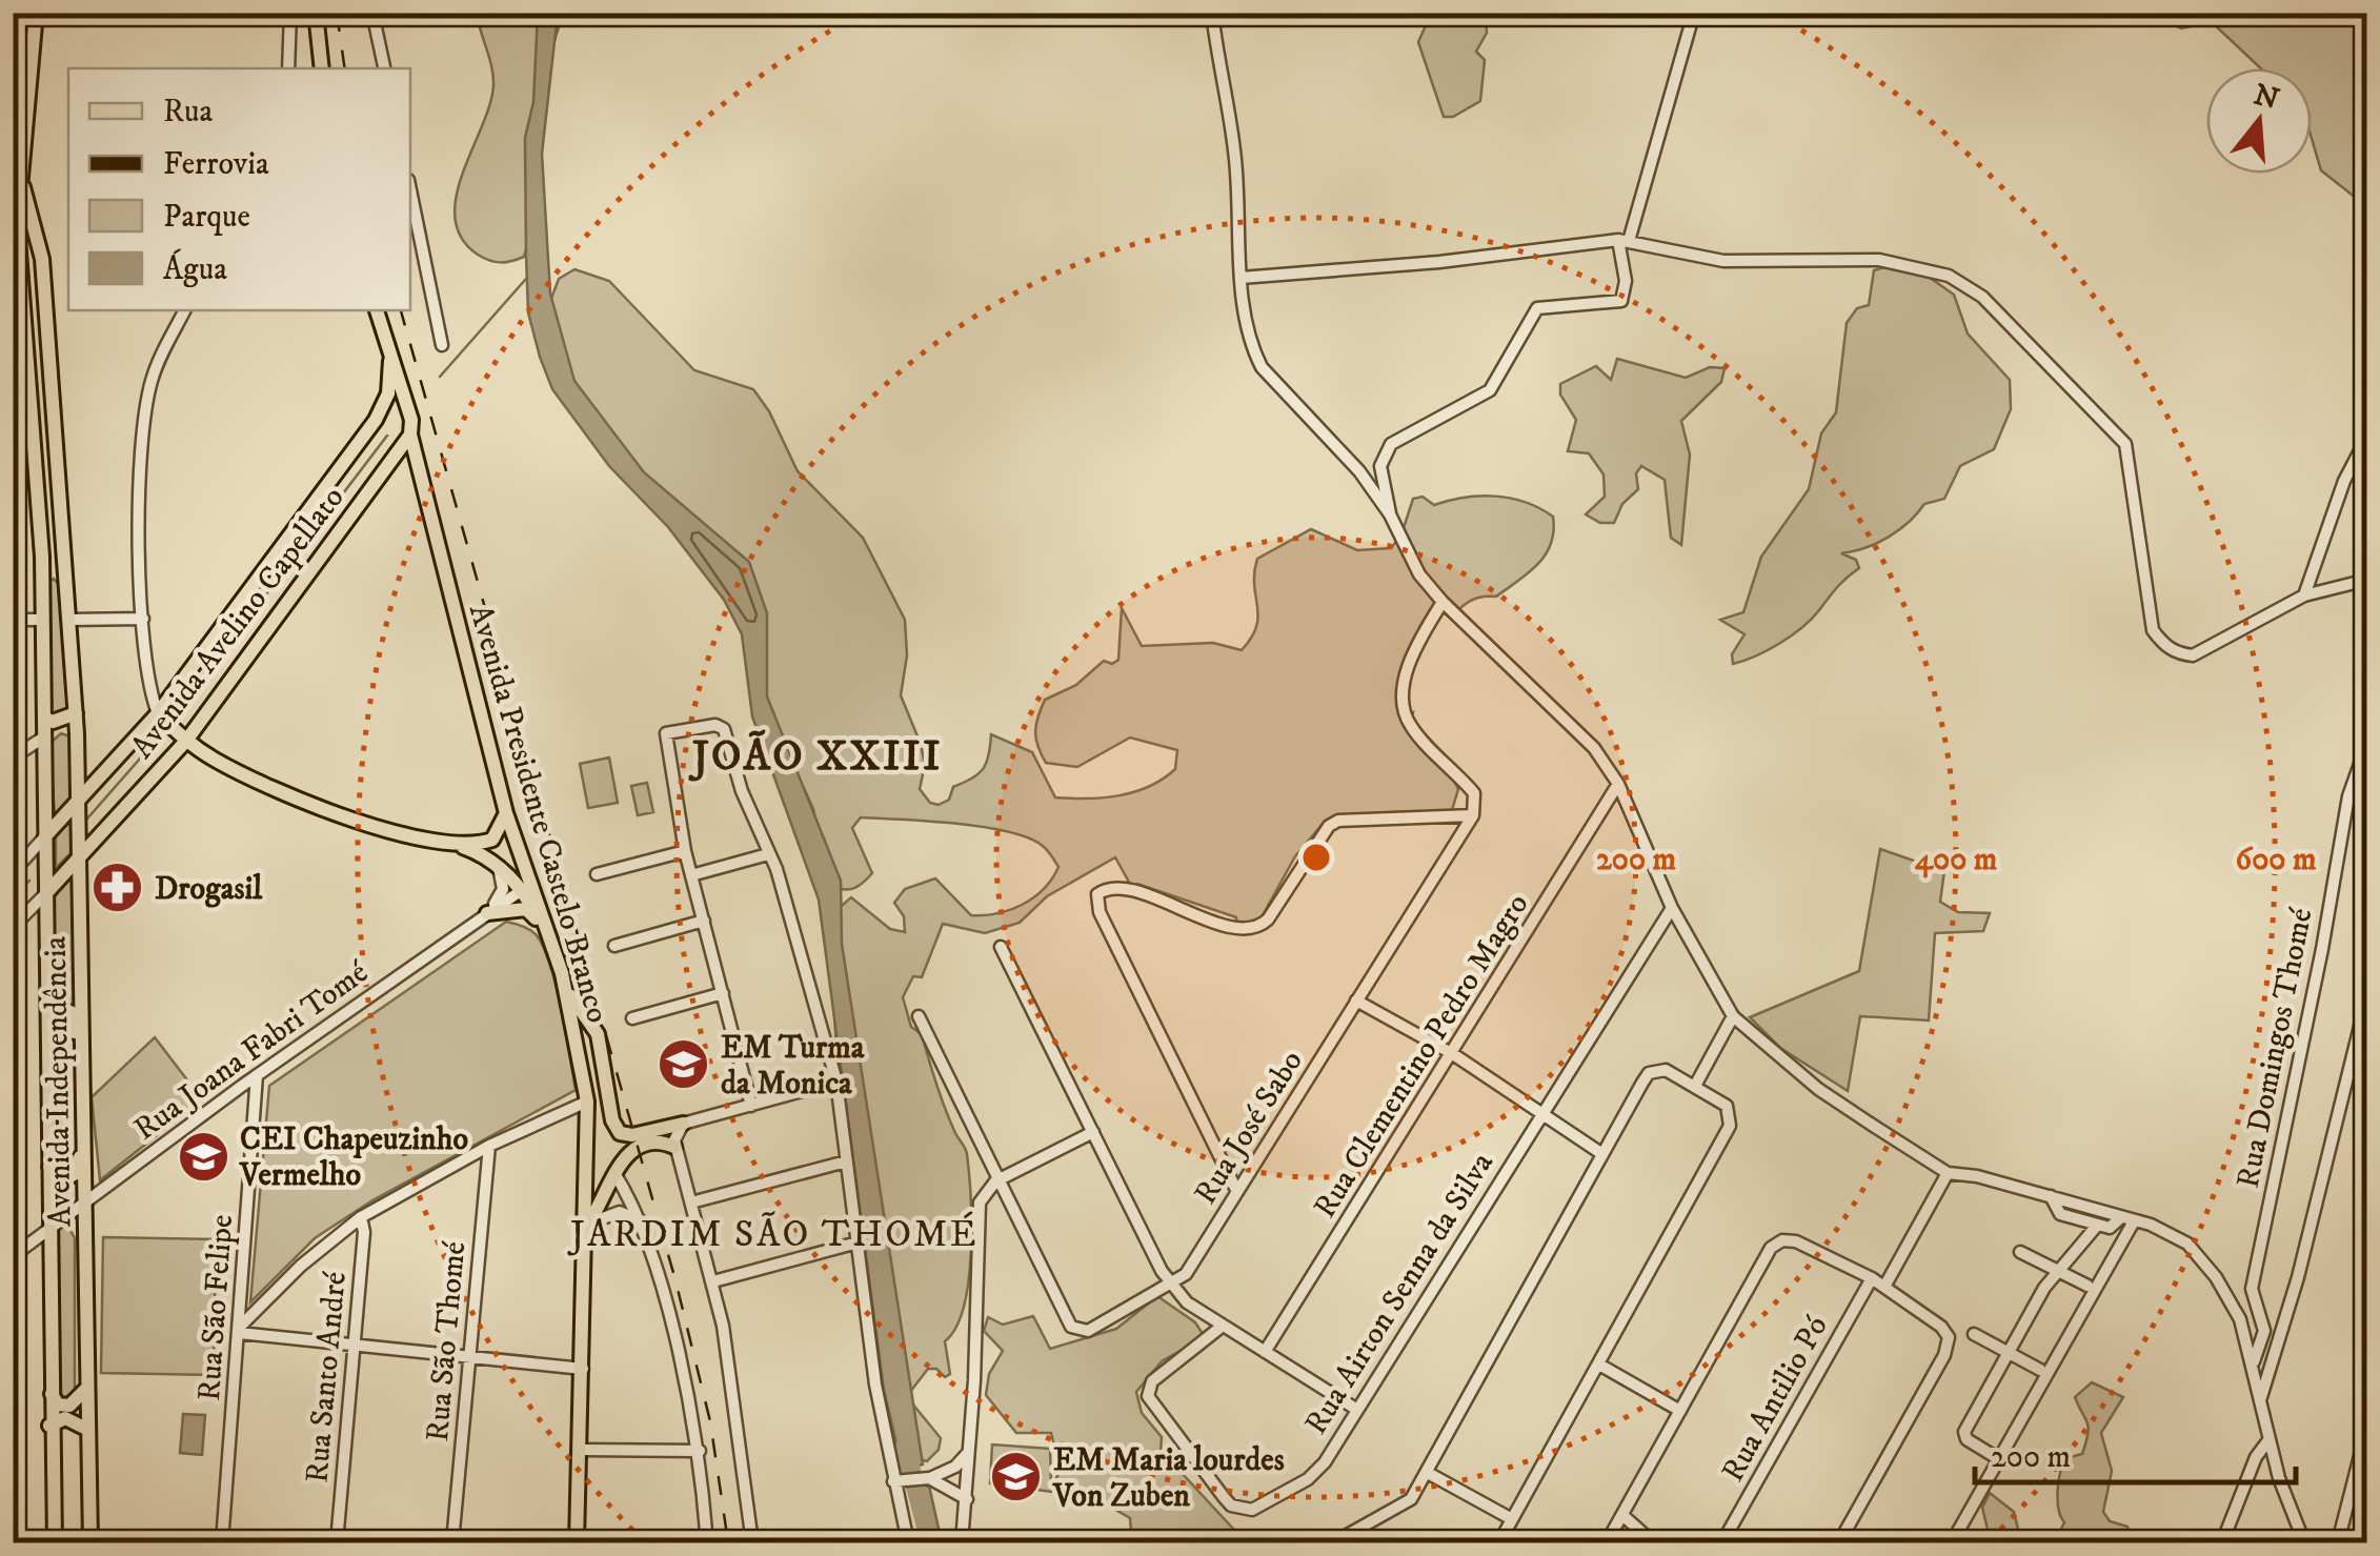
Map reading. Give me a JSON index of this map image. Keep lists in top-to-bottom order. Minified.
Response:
{"streets":{"main road":["Avenida Avelino Capellato","Avenida Presidente Castelo Branco","Avenida Independência"],"street":["Rua Domingos Thomé","Rua Joana Fabri Tomé","Rua Clementino Pedro Magro","Rua José Sabo","Rua Airton Senna da Silva","Rua São Felipe","Rua São Thomé","Rua Santo André","Rua Antilio Pó"]},"crossings":[["Avenida Avelino Capellato","Avenida Presidente Castelo Branco"],["Avenida Avelino Capellato","Avenida Independência"],["Rua Joana Fabri Tomé","Avenida Independência"],["Rua Joana Fabri Tomé","Rua São Felipe"]],"districts":["JOÃO XXIII","JARDIM SÃO THOMÉ"],"places":{"pharmacy":["Drogasil"],"school or university":["EM Turma da Monica","CEI Chapeuzinho Vermelho","EM Maria lourdes Von Zuben"]},"legend":["Rua","Ferrovia","Parque","Água"],"scale_bar":"200 m","north":"top","rings":["200 m","400 m","600 m"]}
